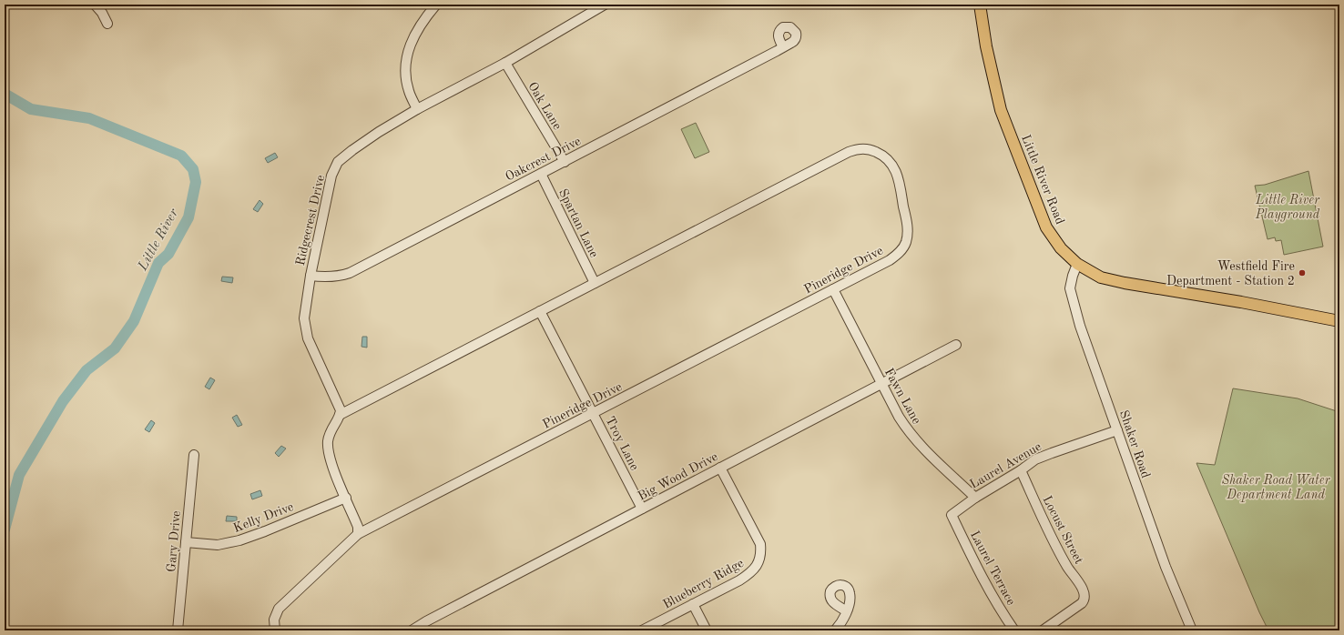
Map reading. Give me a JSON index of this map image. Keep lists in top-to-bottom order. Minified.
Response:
{"streets":{"main road":["Little River Road"],"street":["Oak Lane","Oakcrest Drive","Ridgecrest Drive","Spartan Lane","Pineridge Drive","Fawn Lane","Troy Lane","Shaker Road","Laurel Avenue","Big Wood Drive","Kelly Drive","Locust Street","Gary Drive","Laurel Terrace","Blueberry Ridge"]},"crossings":[["Oak Lane","Oakcrest Drive"],["Oak Lane","Ridgecrest Drive"],["Oakcrest Drive","Ridgecrest Drive"],["Oakcrest Drive","Spartan Lane"],["Little River Road","Shaker Road"],["Ridgecrest Drive","Pineridge Drive"],["Spartan Lane","Pineridge Drive"],["Pineridge Drive","Fawn Lane"],["Pineridge Drive","Troy Lane"],["Fawn Lane","Laurel Avenue"],["Fawn Lane","Big Wood Drive"],["Troy Lane","Big Wood Drive"],["Shaker Road","Laurel Avenue"],["Laurel Avenue","Locust Street"],["Laurel Avenue","Laurel Terrace"],["Big Wood Drive","Blueberry Ridge"],["Kelly Drive","Gary Drive"]],"water":["Little River"],"parks":["Little River Playground","Shaker Road Water Department Land"],"places":["Westfield Fire Department - Station 2"]}
